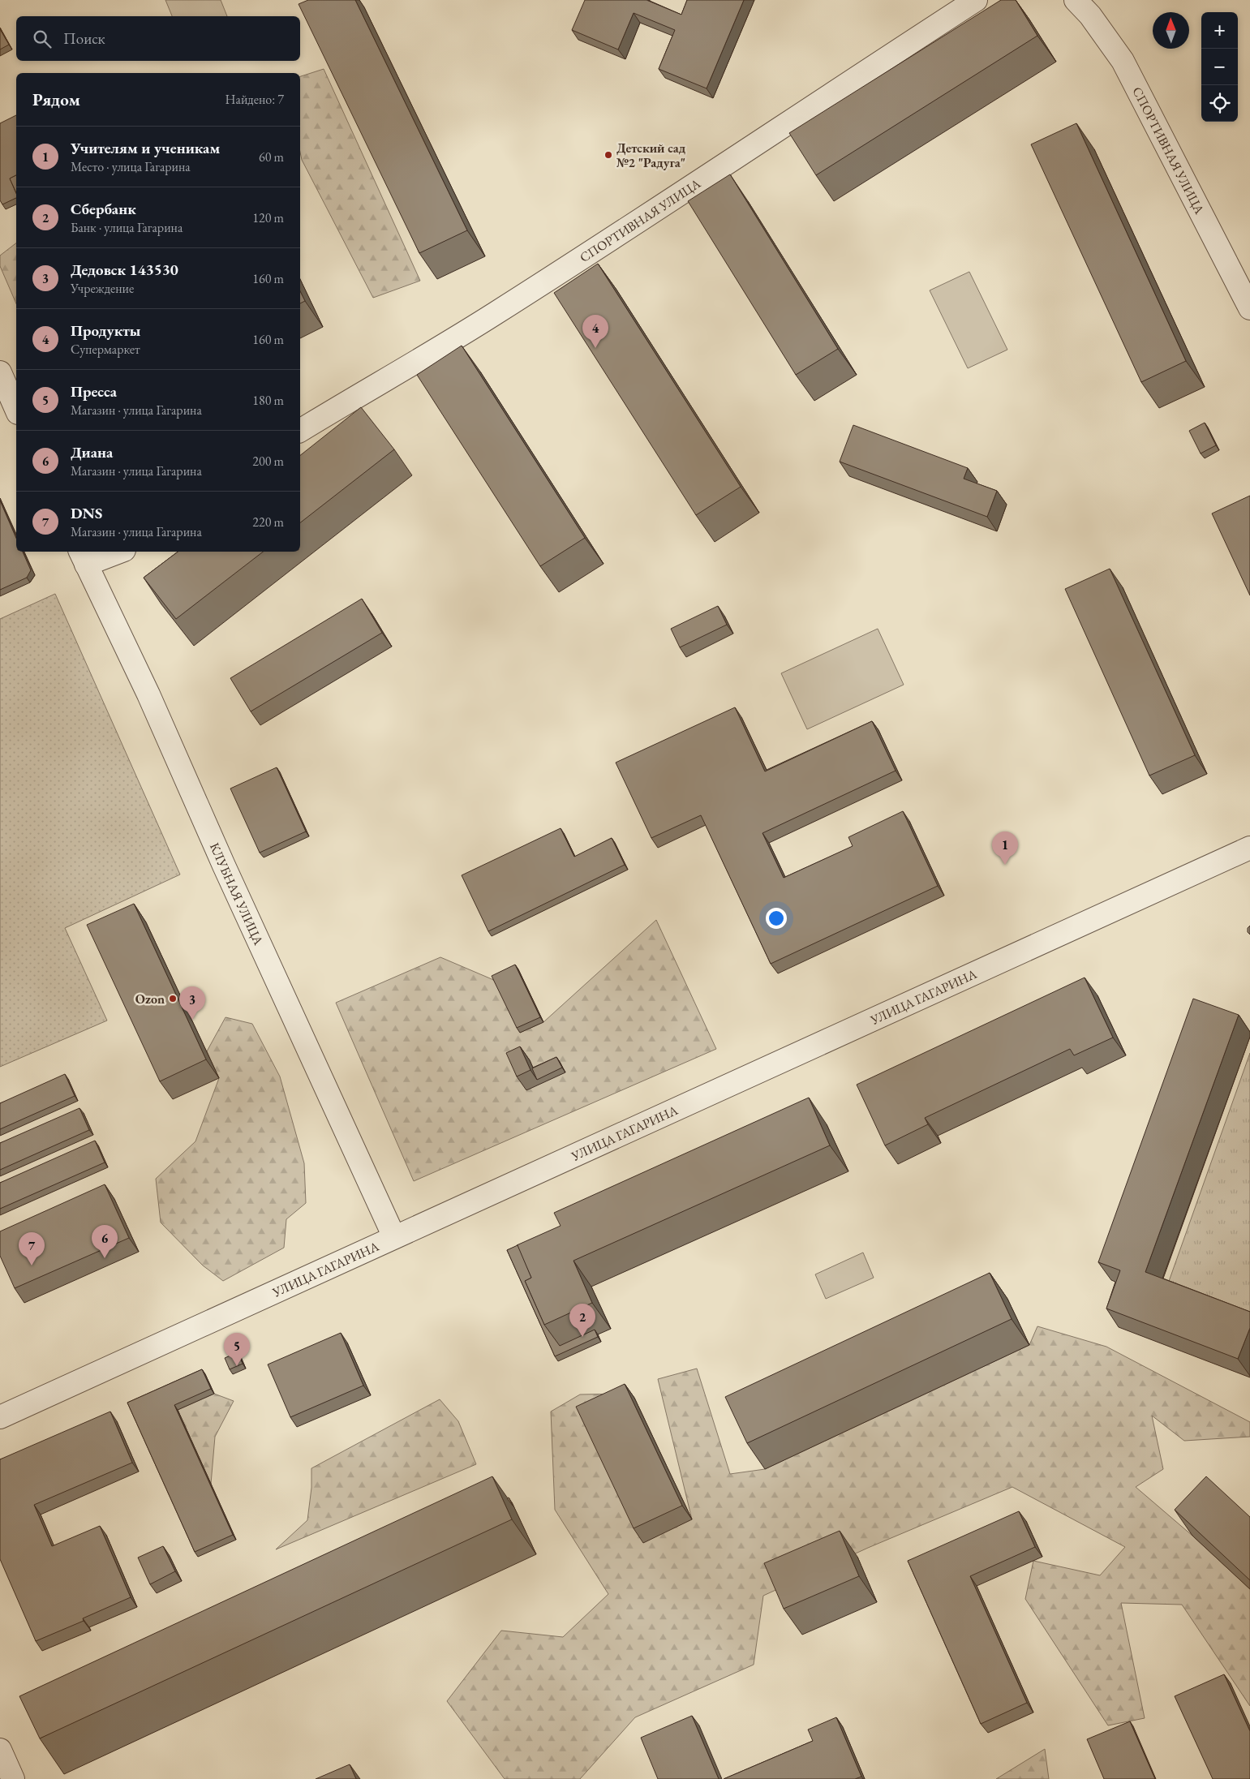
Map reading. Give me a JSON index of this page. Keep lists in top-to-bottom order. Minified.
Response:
{"streets":{"street":["СПОРТИВНАЯ УЛИЦА","КЛУБНАЯ УЛИЦА","УЛИЦА ГАГАРИНА"]},"crossings":[["КЛУБНАЯ УЛИЦА","УЛИЦА ГАГАРИНА"]],"places":["Детский сад №2 \"Радуга\"","Ozon"],"north":"top","page":{"map_buttons":["+","−"],"search":"Поиск","heading":["Рядом","Найдено: 7"],"list":[{"mark":"1","name":"Учителям и ученикам","note":"Место · улица Гагарина","value":"60 m"},{"mark":"2","name":"Сбербанк","note":"Банк · улица Гагарина","value":"120 m"},{"mark":"3","name":"Дедовск 143530","note":"Учреждение","value":"160 m"},{"mark":"4","name":"Продукты","note":"Супермаркет","value":"160 m"},{"mark":"5","name":"Пресса","note":"Магазин · улица Гагарина","value":"180 m"},{"mark":"6","name":"Диана","note":"Магазин · улица Гагарина","value":"200 m"},{"mark":"7","name":"DNS","note":"Магазин · улица Гагарина","value":"220 m"}],"pins":["4","1","3","6","7","2","5"]}}
